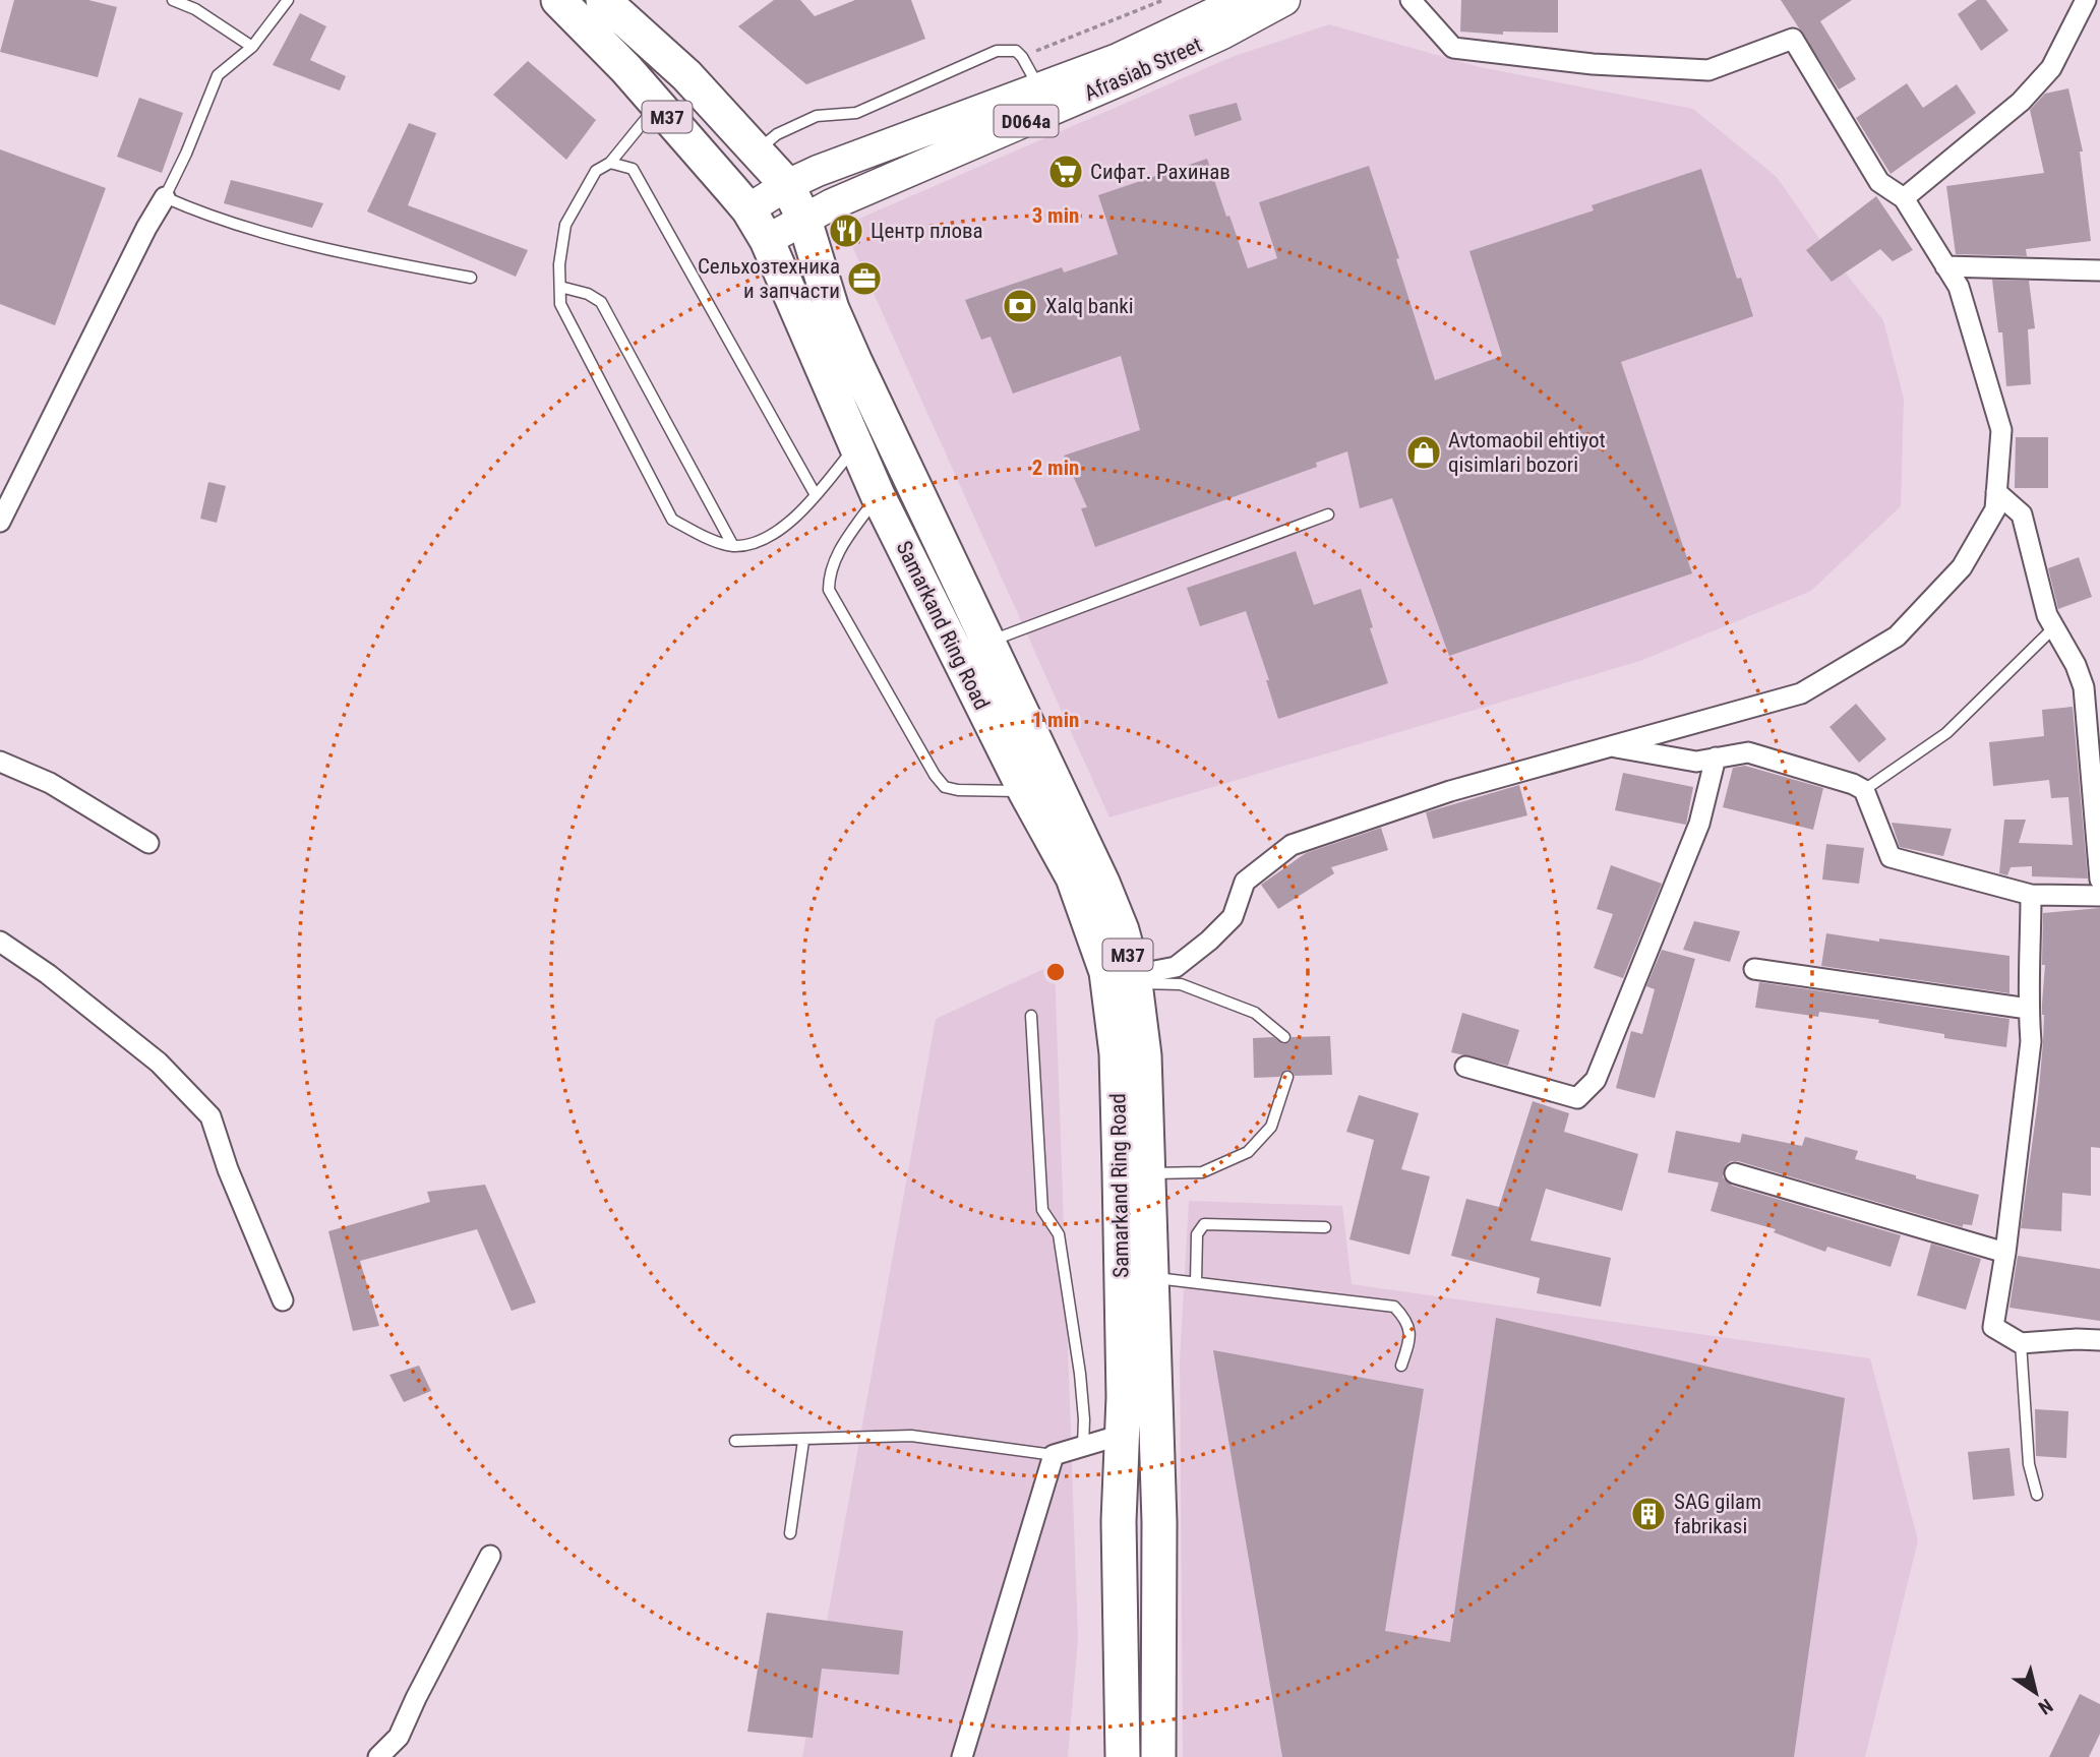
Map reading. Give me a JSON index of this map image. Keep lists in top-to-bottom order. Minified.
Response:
{"streets":{"highway":["M37","Samarkand Ring Road"],"main road":["Afrasiab Street","D064a"]},"crossings":[["Afrasiab Street","Samarkand Ring Road"]],"places":{"supermarket":["Сифат. Рахинав"],"restaurant":["Центр плова"],"office":["Сельхозтехника и запчасти"],"bank":["Xalq banki"],"shop":["Avtomaobil ehtiyot qisimlari bozori"],"building":["SAG gilam fabrikasi"]},"north":"bottom right","rings":["3 min","2 min","1 min"]}
